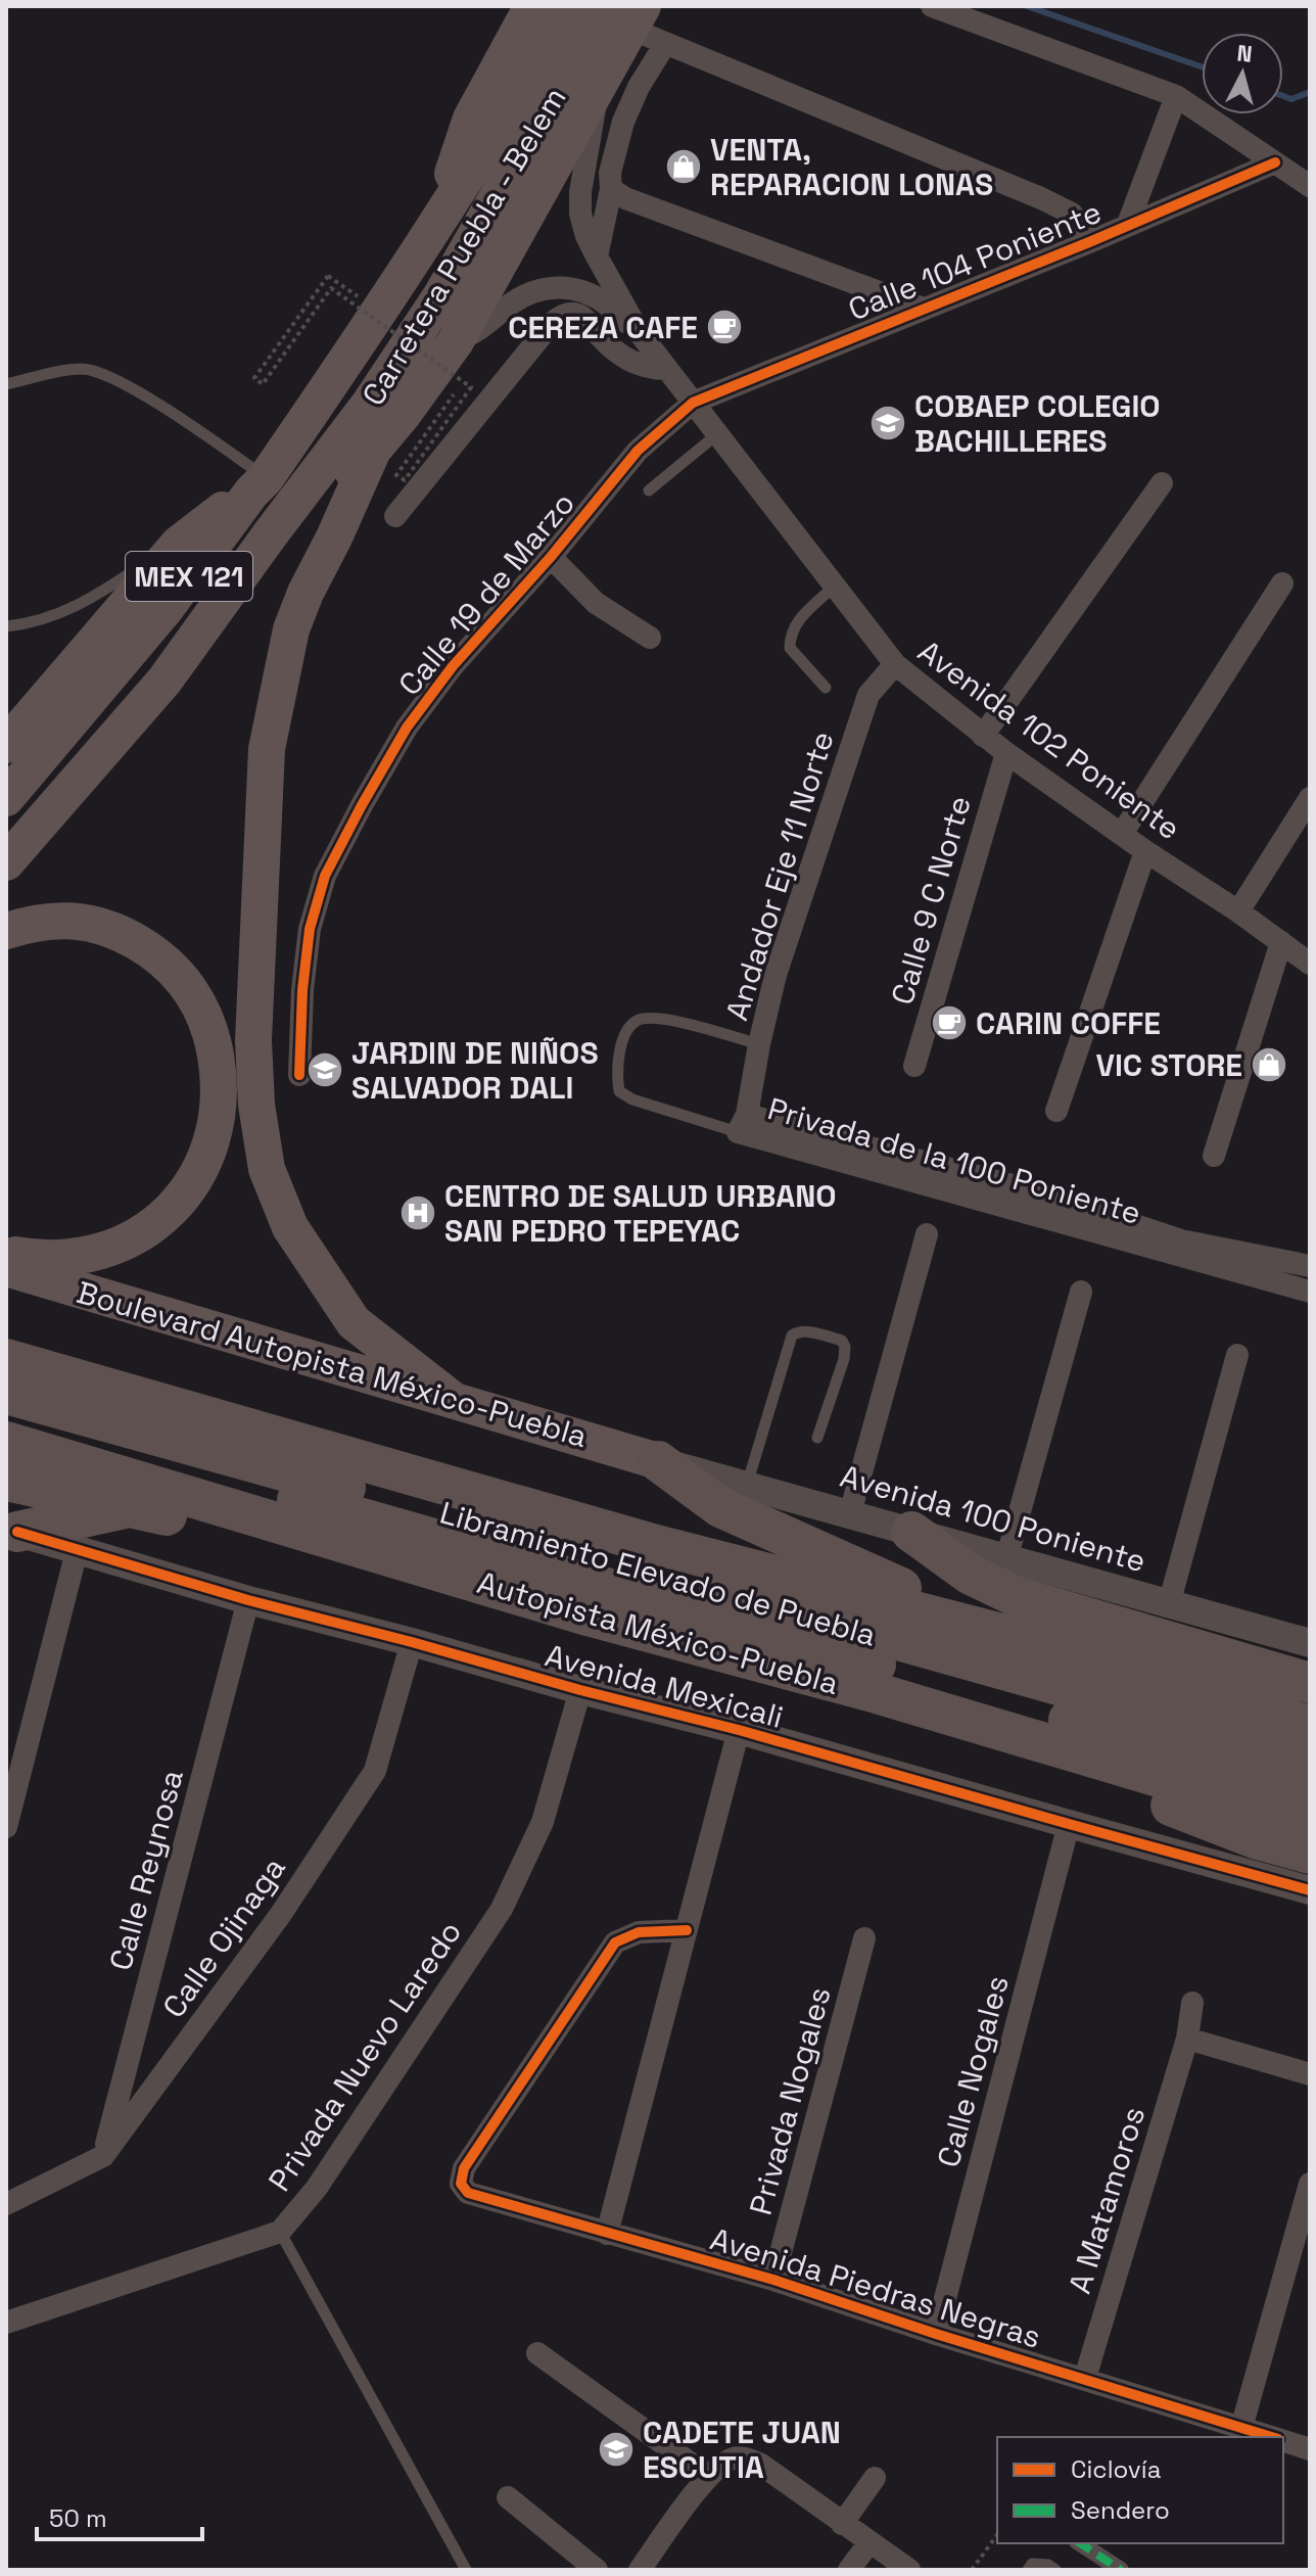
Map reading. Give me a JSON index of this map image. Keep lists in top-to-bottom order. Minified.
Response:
{"streets":{"highway":["Libramiento Elevado de Puebla","Autopista México-Puebla"],"main road":["Carretera Puebla - Belem","MEX 121","Boulevard Autopista México-Puebla"],"street":["Calle 104 Poniente","Calle 19 de Marzo","Avenida 102 Poniente","Andador Eje 11 Norte","Calle 9 C Norte","Privada de la 100 Poniente","Avenida 100 Poniente","Avenida Mexicali","Calle Reynosa","Calle Ojinaga","Privada Nuevo Laredo","Calle Nogales","Privada Nogales","A Matamoros","Avenida Piedras Negras"]},"crossings":[["Carretera Puebla - Belem","Calle 104 Poniente"],["Calle 104 Poniente","Calle 19 de Marzo"],["Calle 104 Poniente","Avenida 102 Poniente"],["Calle 19 de Marzo","Avenida 102 Poniente"],["Avenida 102 Poniente","Andador Eje 11 Norte"],["Avenida 102 Poniente","Calle 9 C Norte"],["Andador Eje 11 Norte","Privada de la 100 Poniente"],["Boulevard Autopista México-Puebla","Avenida 100 Poniente"],["Avenida Mexicali","Calle Reynosa"],["Avenida Mexicali","Calle Ojinaga"],["Avenida Mexicali","Privada Nuevo Laredo"],["Avenida Mexicali","Calle Nogales"],["Calle Reynosa","Calle Ojinaga"],["Calle Nogales","Avenida Piedras Negras"],["Privada Nogales","Avenida Piedras Negras"],["A Matamoros","Avenida Piedras Negras"]],"places":{"shop":["VENTA, REPARACION LONAS","VIC STORE"],"cafe":["CEREZA CAFE","CARIN COFFE"],"school or university":["COBAEP COLEGIO BACHILLERES","JARDIN DE NIÑOS SALVADOR DALI","CADETE JUAN ESCUTIA"],"hospital":["CENTRO DE SALUD URBANO SAN PEDRO TEPEYAC"]},"legend":["Ciclovía","Sendero"],"scale_bar":"50 m","north":"top"}
